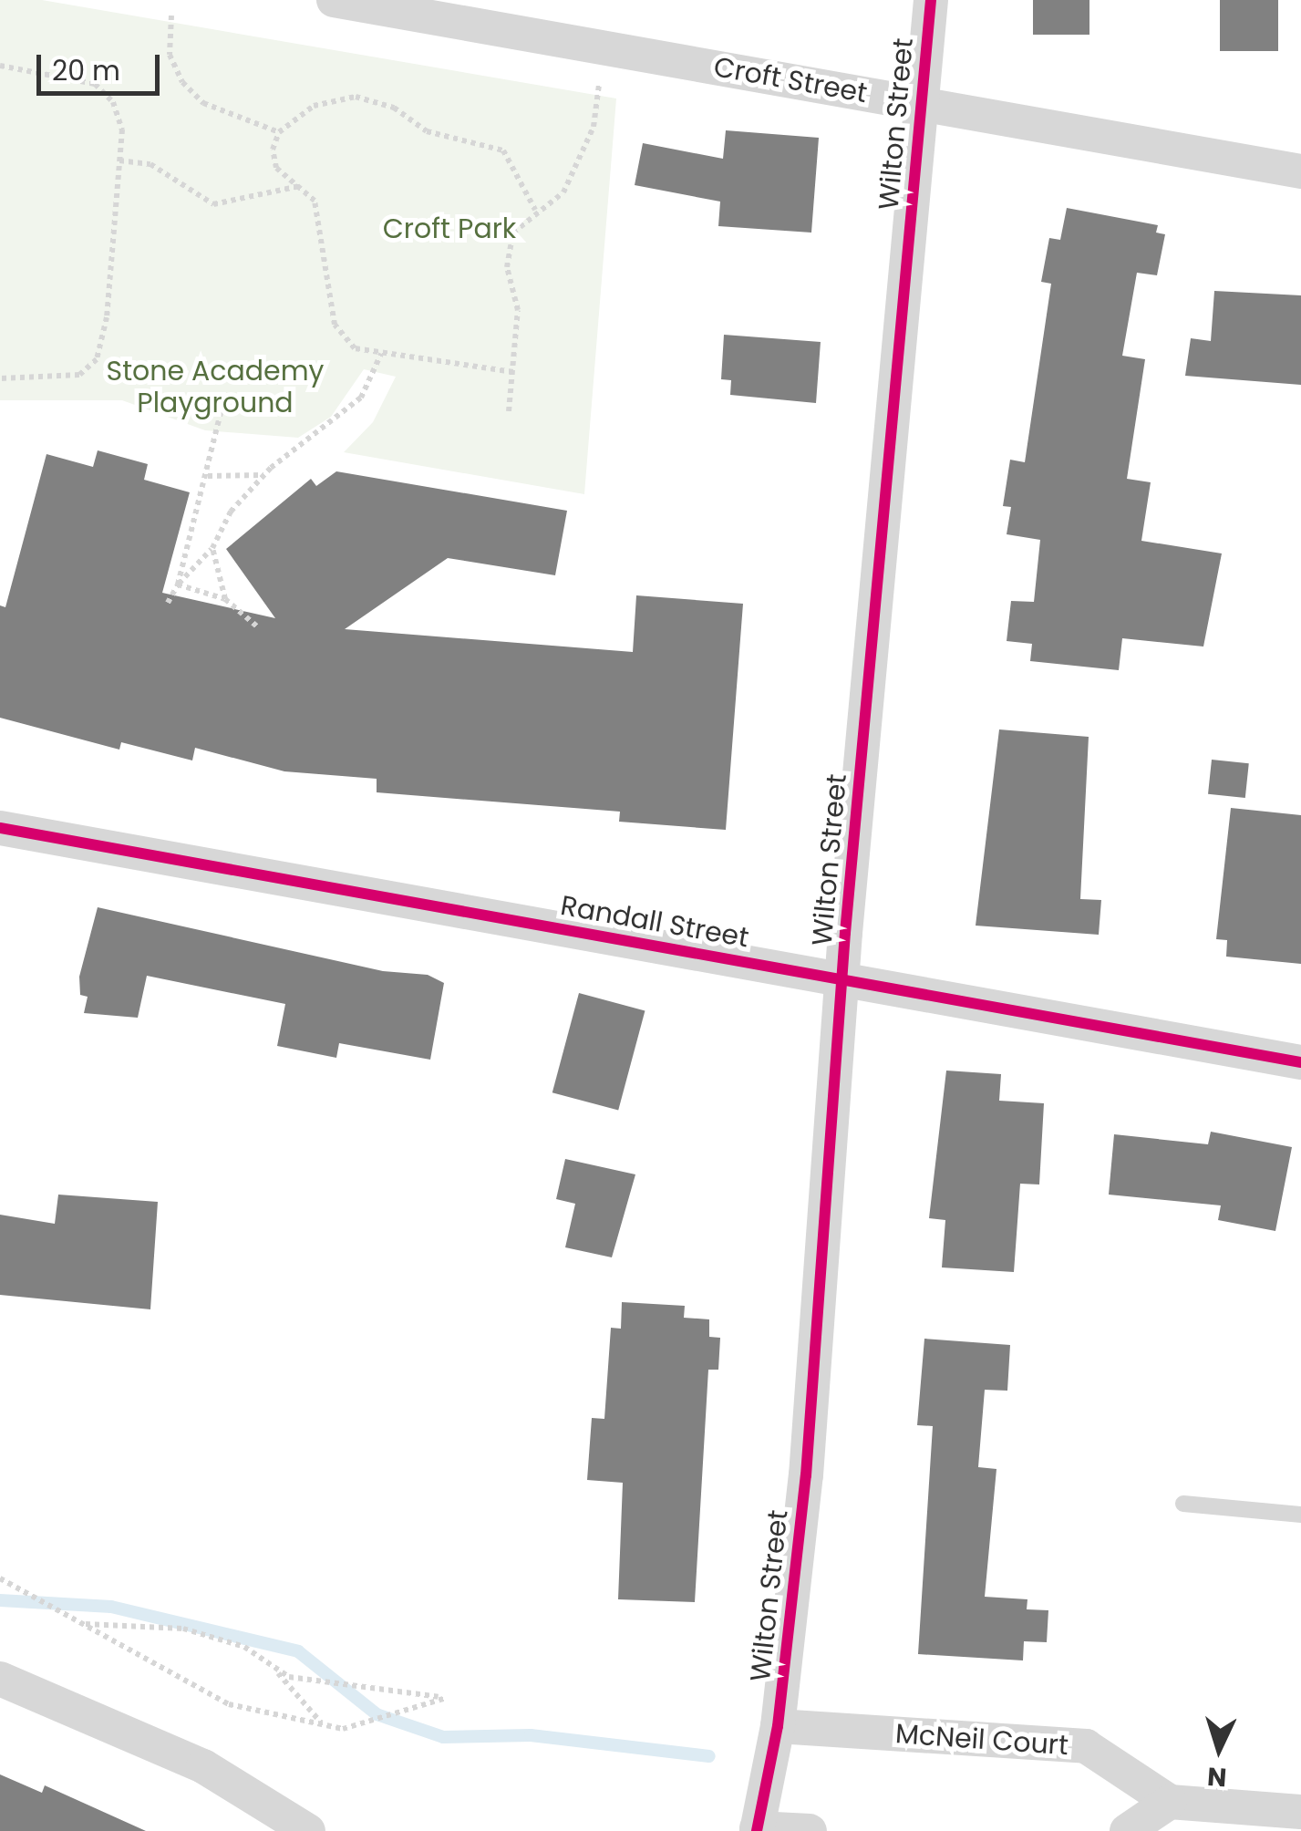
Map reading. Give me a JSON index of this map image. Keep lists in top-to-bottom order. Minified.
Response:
{"streets":{"street":["Croft Street","Wilton Street","Randall Street","McNeil Court"]},"crossings":[["Croft Street","Wilton Street"],["Wilton Street","Randall Street"],["Wilton Street","McNeil Court"]],"parks":["Croft Park","Stone Academy Playground"],"scale_bar":"20 m","north":"bottom"}
